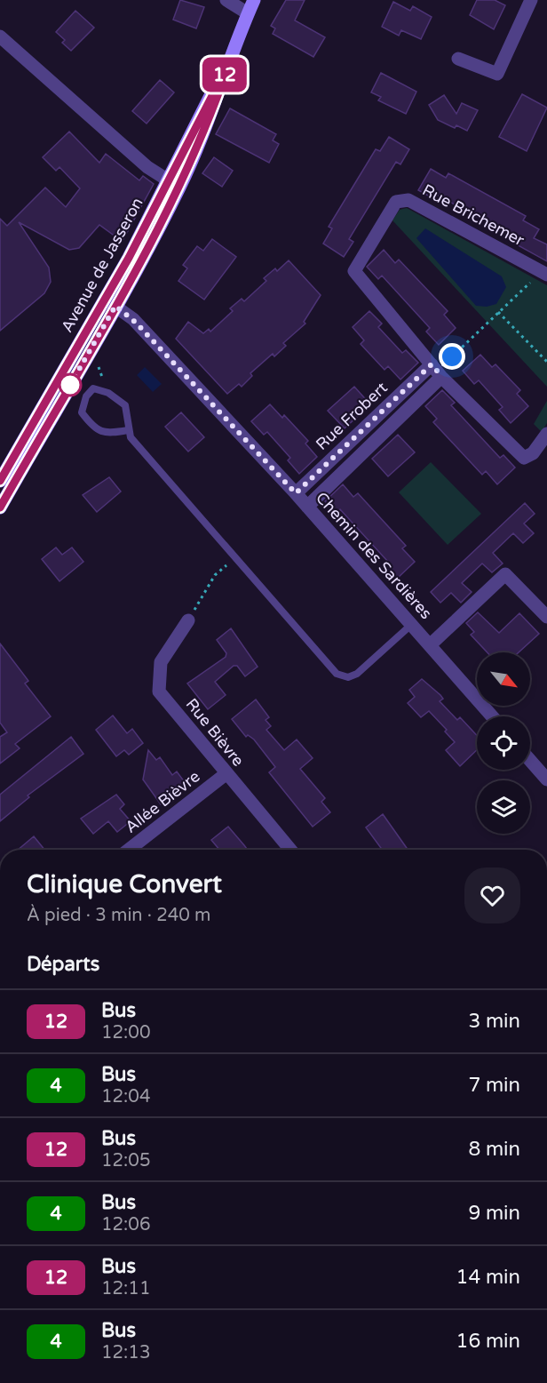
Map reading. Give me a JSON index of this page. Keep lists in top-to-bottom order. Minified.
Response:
{"streets":{"main road":["Avenue de Jasseron"],"street":["Rue Brichemer","Rue Frobert","Chemin des Sardières","Rue Bièvre","Allée Bièvre"]},"crossings":[["Rue Brichemer","Rue Frobert"],["Avenue de Jasseron","Chemin des Sardières"],["Rue Frobert","Chemin des Sardières"],["Rue Bièvre","Allée Bièvre"]],"lines":["bus line 12"],"north":"bottom right","page":{"on_map":"12","heading":[["Clinique Convert","À pied · 3 min · 240 m"],"Départs"],"list":[{"mark":"12","name":"Bus","note":"12:00","value":"3 min"},{"mark":"4","name":"Bus","note":"12:04","value":"7 min"},{"mark":"12","name":"Bus","note":"12:05","value":"8 min"},{"mark":"4","name":"Bus","note":"12:06","value":"9 min"},{"mark":"12","name":"Bus","note":"12:11","value":"14 min"},{"mark":"4","name":"Bus","note":"12:13","value":"16 min"}]}}
